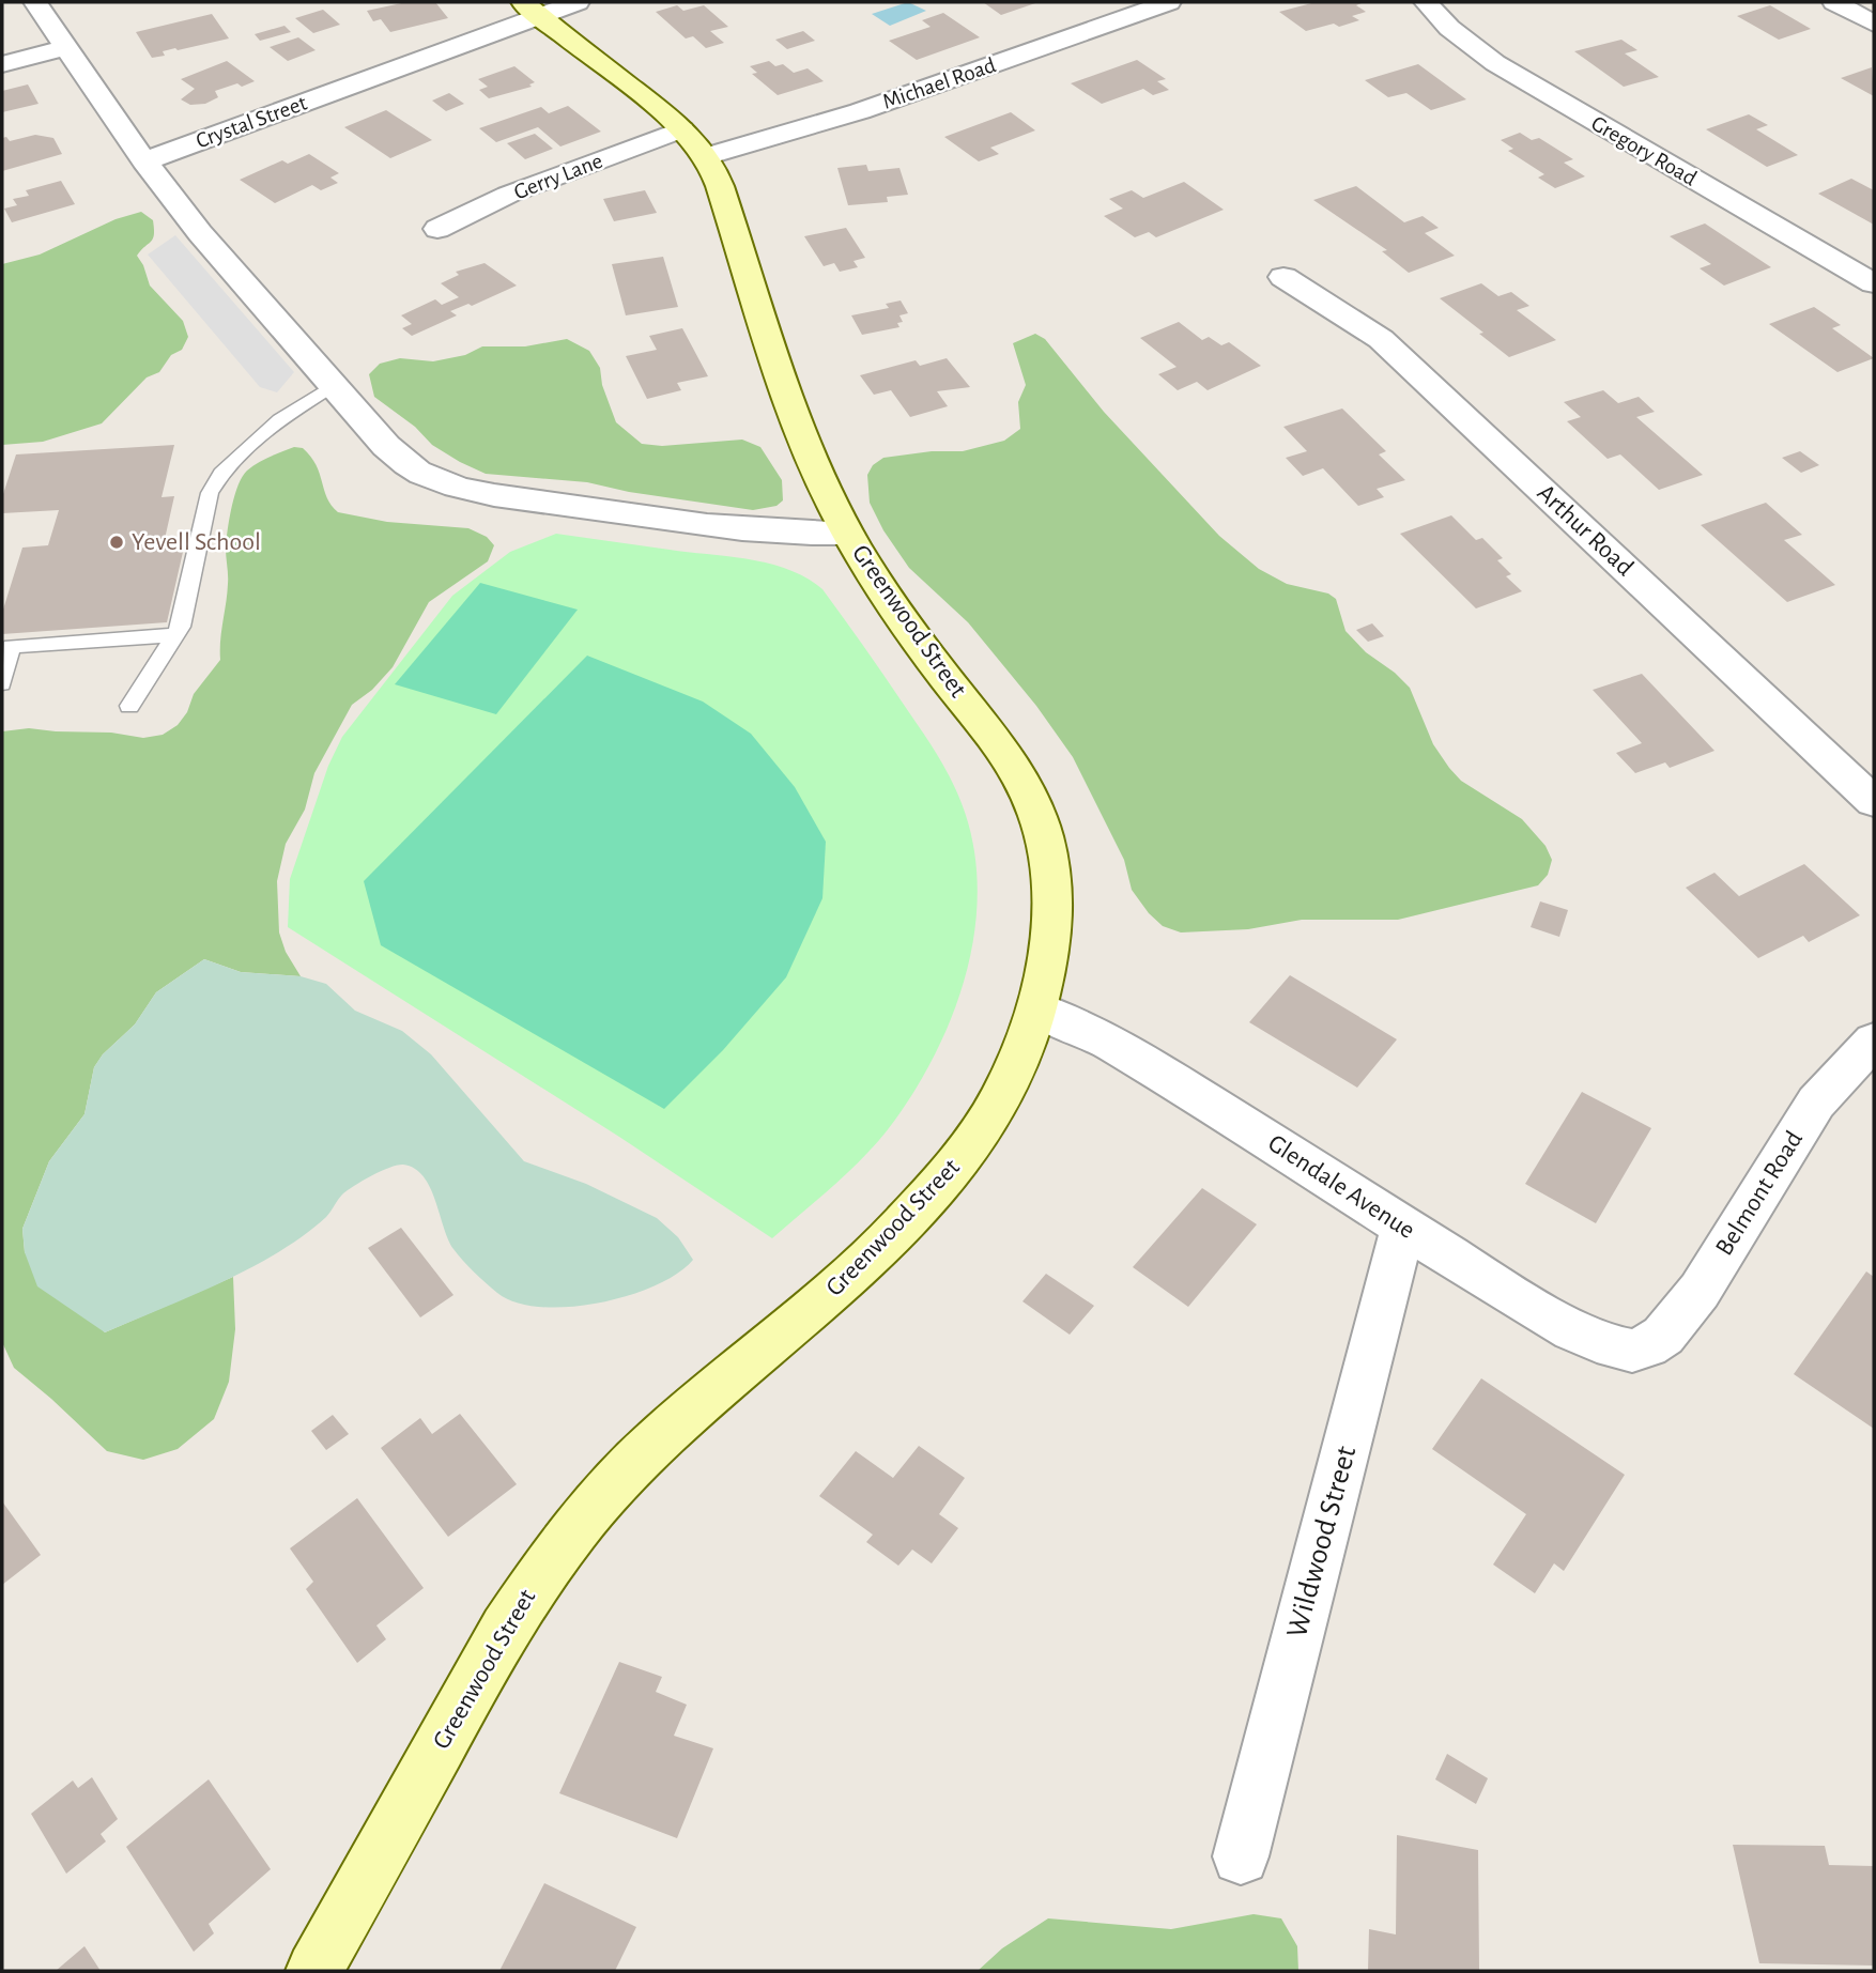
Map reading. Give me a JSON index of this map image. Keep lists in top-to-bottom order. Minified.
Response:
{"streets":{"street":["Michael Road","Crystal Street","Gregory Road","Gerry Lane","Arthur Road","Greenwood Street","Glendale Avenue","Belmont Road","Wildwood Street"]},"crossings":[["Michael Road","Gerry Lane"],["Michael Road","Greenwood Street"],["Crystal Street","Greenwood Street"],["Gerry Lane","Greenwood Street"],["Greenwood Street","Glendale Avenue"],["Glendale Avenue","Belmont Road"],["Glendale Avenue","Wildwood Street"]],"places":["Yevell School"]}
